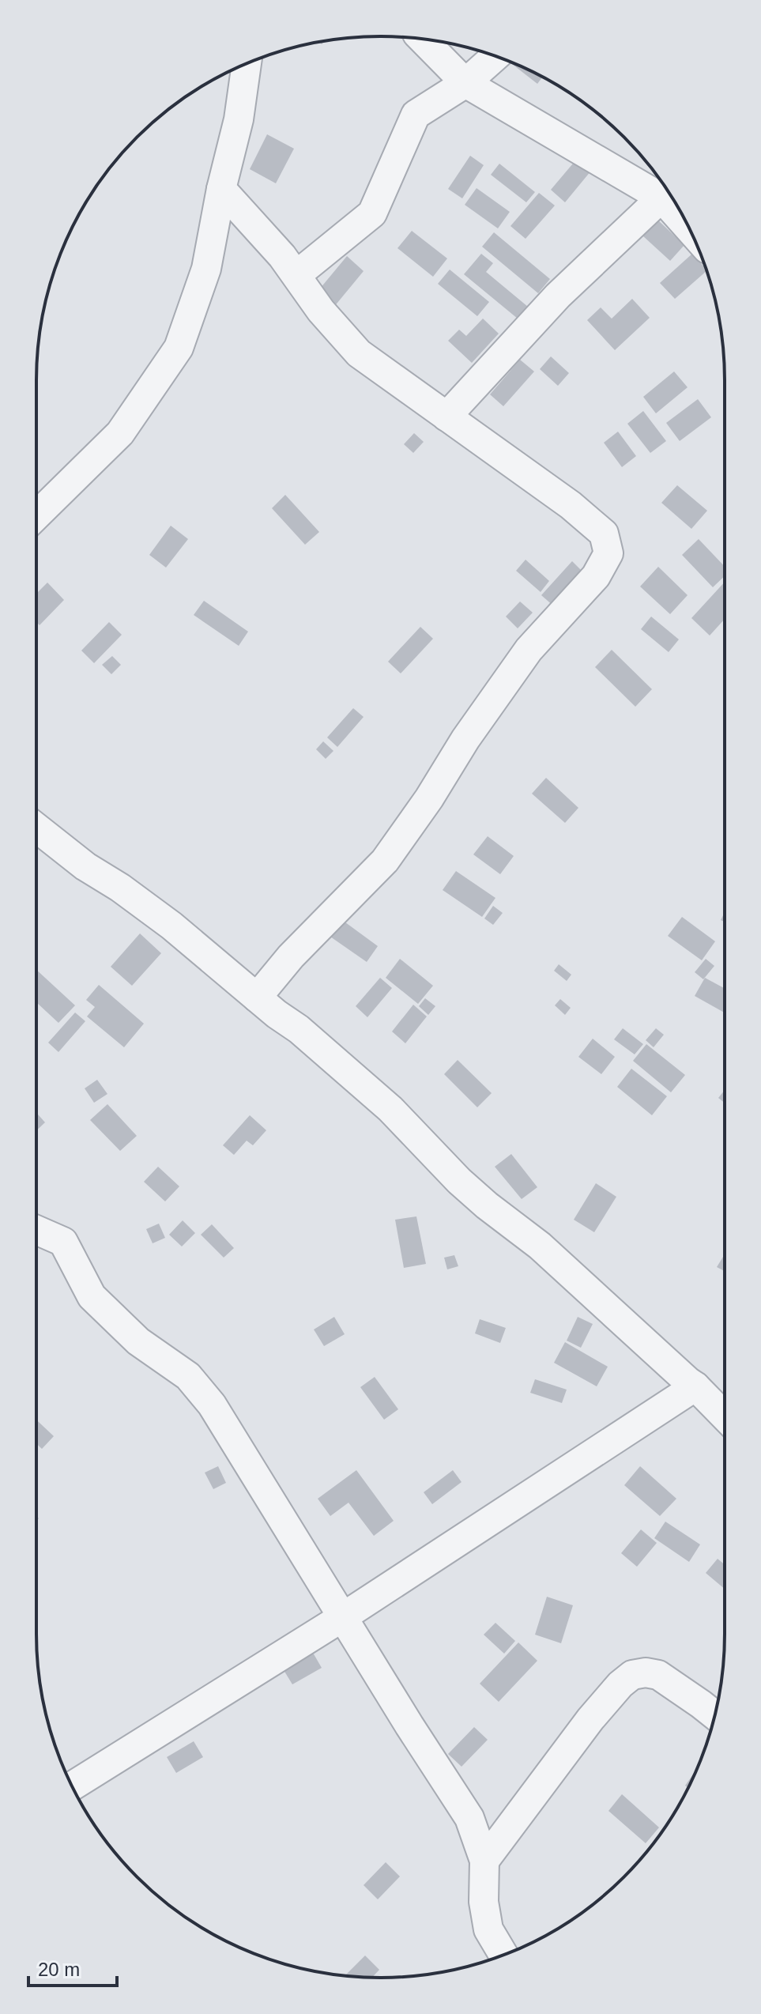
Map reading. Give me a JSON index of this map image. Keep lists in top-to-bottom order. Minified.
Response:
{"scale_bar":"20 m"}
